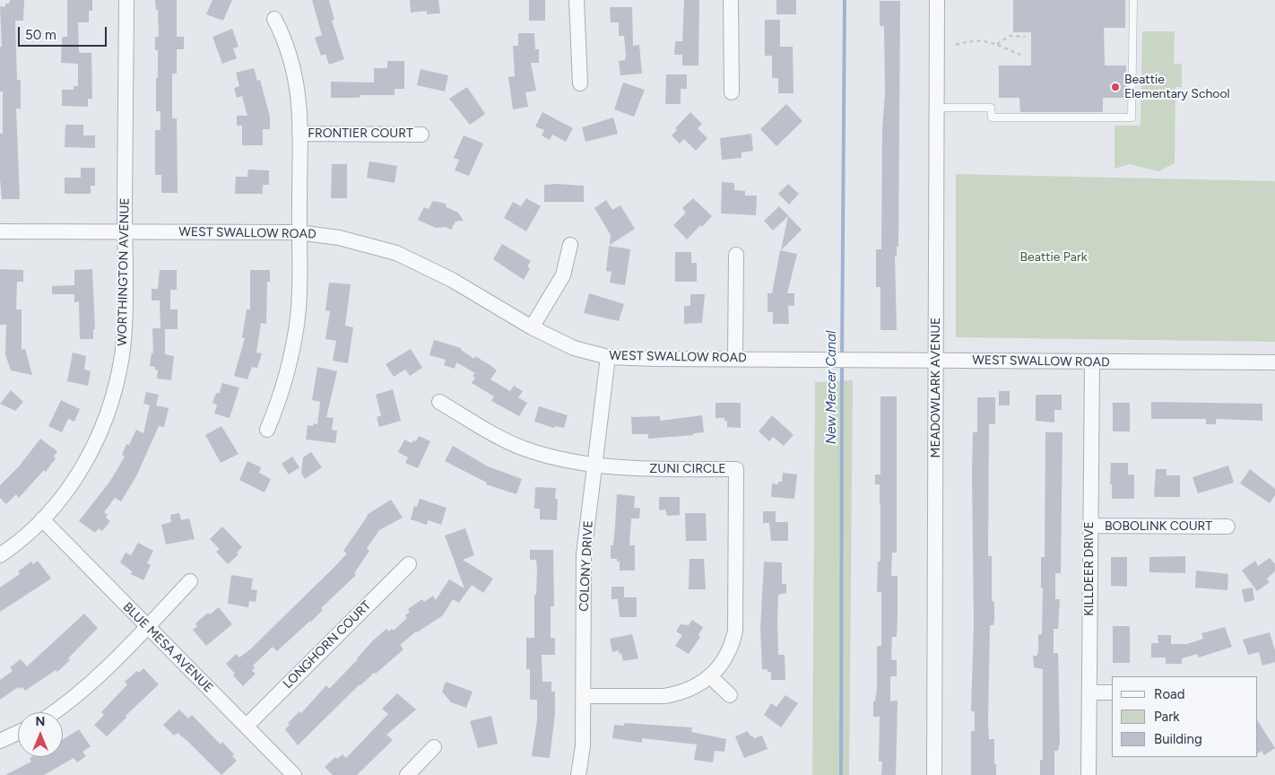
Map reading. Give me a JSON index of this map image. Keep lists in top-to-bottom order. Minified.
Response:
{"streets":{"street":["FRONTIER COURT","WEST SWALLOW ROAD","WORTHINGTON AVENUE","MEADOWLARK AVENUE","ZUNI CIRCLE","BOBOLINK COURT","COLONY DRIVE","KILLDEER DRIVE","LONGHORN COURT","BLUE MESA AVENUE"]},"crossings":[["WEST SWALLOW ROAD","WORTHINGTON AVENUE"],["WEST SWALLOW ROAD","MEADOWLARK AVENUE"],["WEST SWALLOW ROAD","COLONY DRIVE"],["WEST SWALLOW ROAD","KILLDEER DRIVE"],["WORTHINGTON AVENUE","BLUE MESA AVENUE"],["ZUNI CIRCLE","COLONY DRIVE"],["BOBOLINK COURT","KILLDEER DRIVE"],["LONGHORN COURT","BLUE MESA AVENUE"]],"water":["New Mercer Canal"],"parks":["Beattie Park"],"places":["Beattie Elementary School"],"legend":["Road","Park","Building"],"scale_bar":"50 m","north":"top"}
